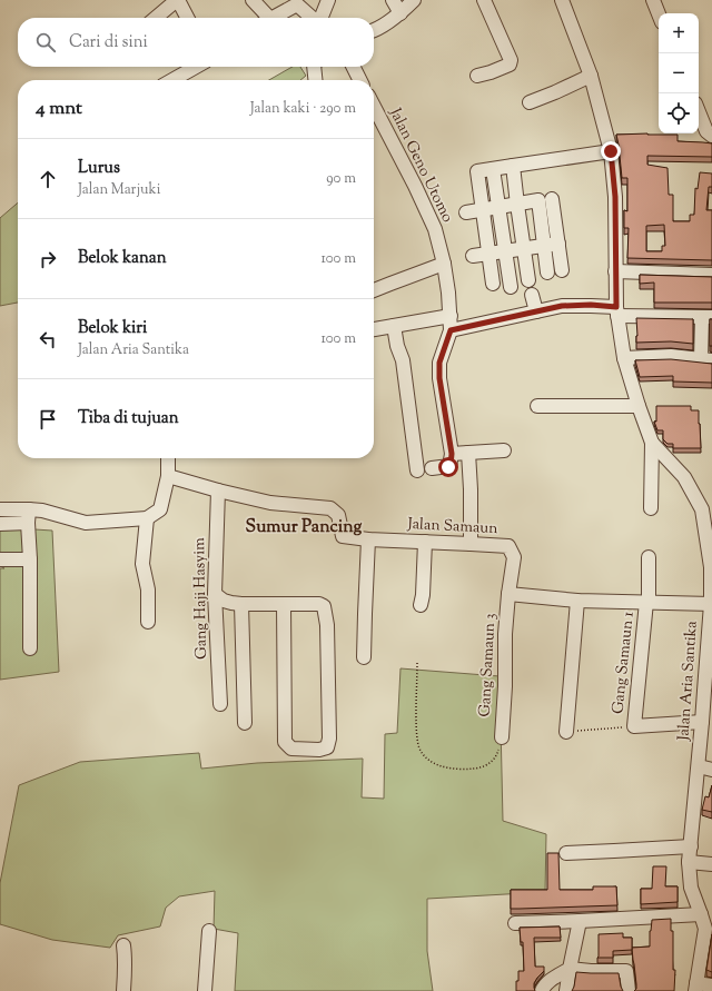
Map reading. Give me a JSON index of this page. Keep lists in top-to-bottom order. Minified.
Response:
{"streets":{"street":["Jalan Geno Utomo","Jalan Samaun","Gang Haji Hasyim","Gang Samaun 1","Gang Samaun 3","Jalan Aria Santika"]},"crossings":[["Jalan Samaun","Gang Haji Hasyim"],["Jalan Samaun","Gang Samaun 3"]],"districts":["Sumur Pancing"],"page":{"map_buttons":["+","−"],"search":"Cari di sini","heading":["4 mnt","Jalan kaki · 290 m"],"list":[["Lurus","Jalan Marjuki","90 m"],["Belok kanan","100 m"],["Belok kiri","Jalan Aria Santika","100 m"],"Tiba di tujuan"]}}
